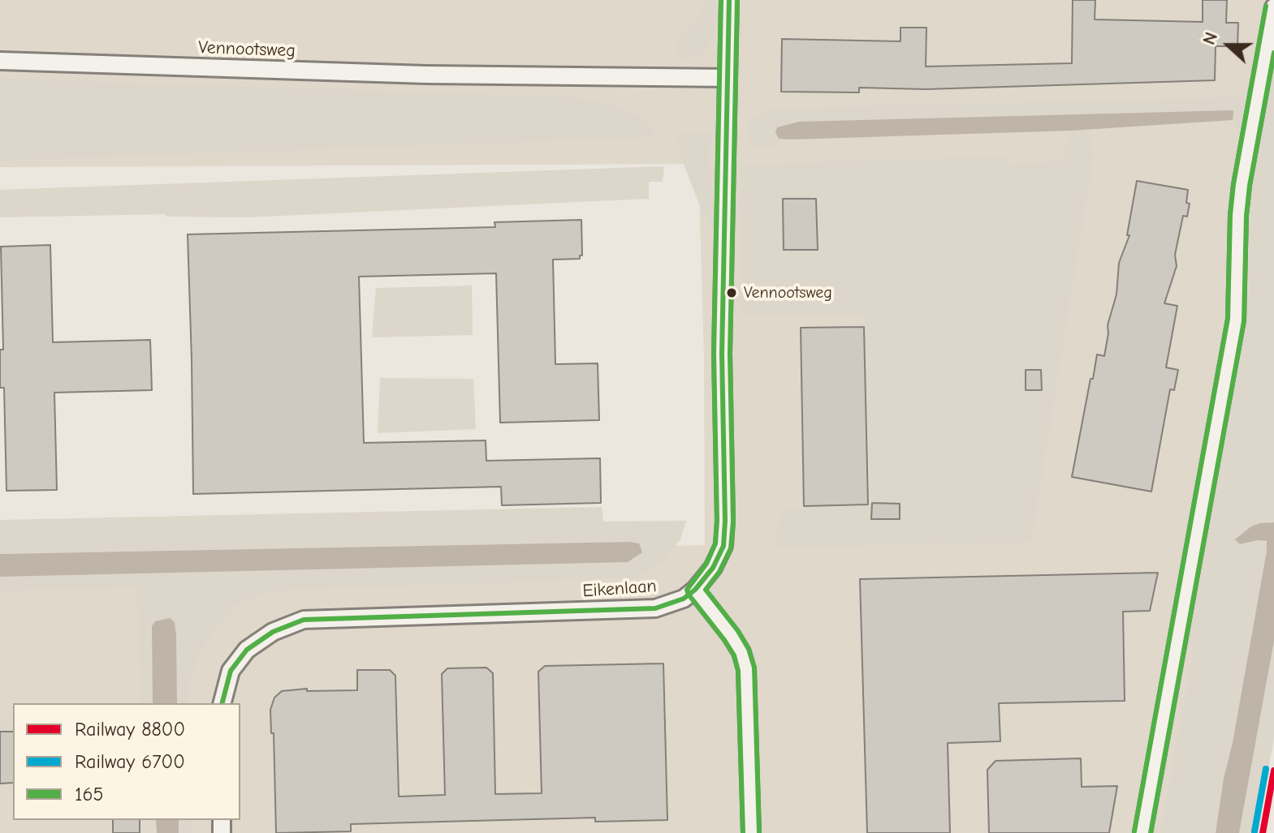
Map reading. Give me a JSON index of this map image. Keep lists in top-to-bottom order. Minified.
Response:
{"streets":{"street":["Vennootsweg","Eikenlaan"]},"crossings":[["Vennootsweg","Eikenlaan"]],"places":["Vennootsweg"],"lines":["transit line 165","rail line 6700","rail line 8800"],"legend":["Railway 8800","Railway 6700","165"],"north":"left"}
